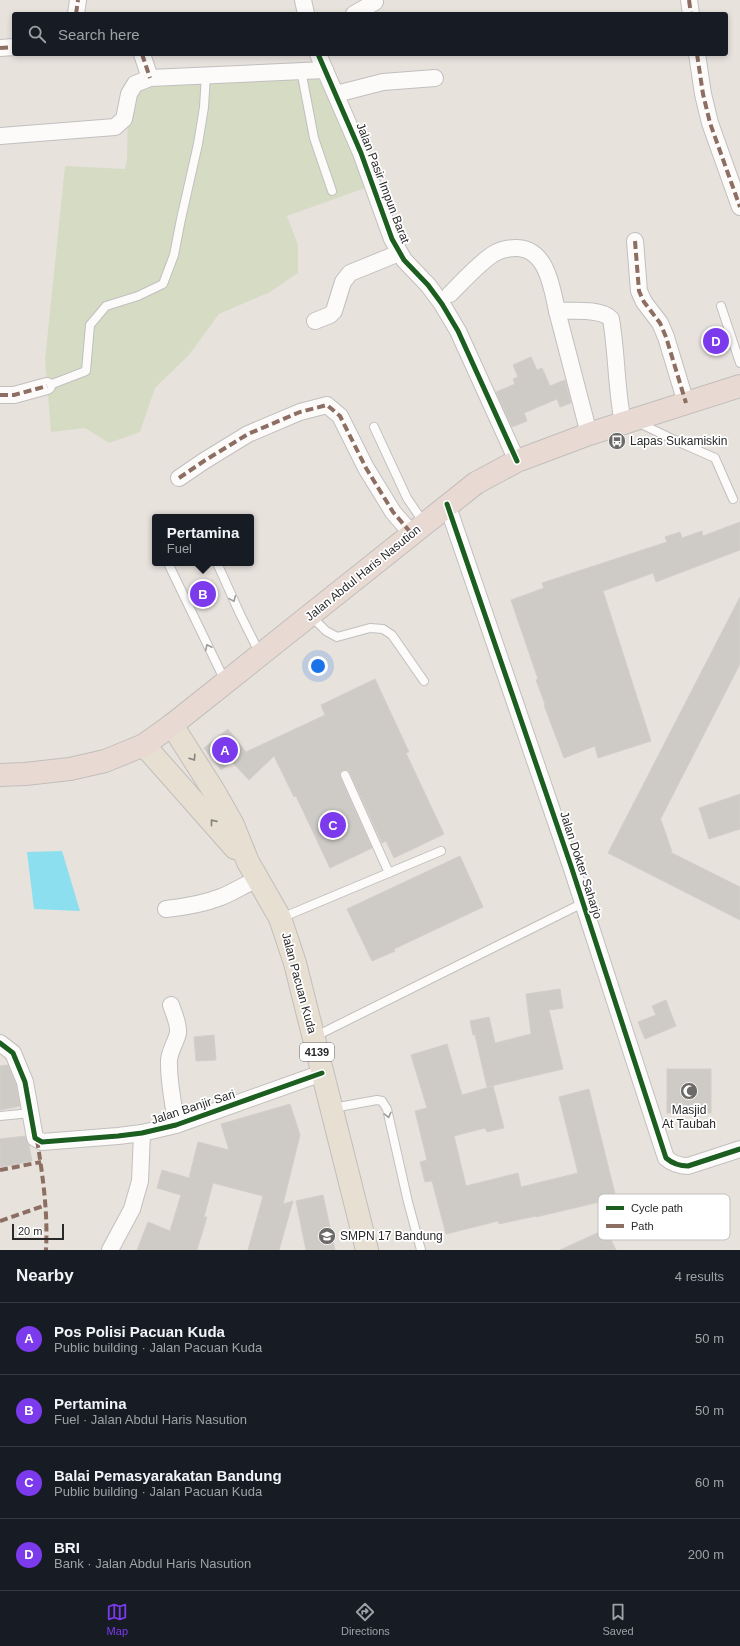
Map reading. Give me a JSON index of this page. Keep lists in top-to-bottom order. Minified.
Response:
{"streets":{"highway":["Jalan Abdul Haris Nasution"],"main road":["Jalan Pacuan Kuda","4139"],"street":["Jalan Pasir Impun Barat","Jalan Dokter Saharjo","Jalan Banjir Sari"]},"crossings":[["Jalan Pasir Impun Barat","Jalan Abdul Haris Nasution"],["Jalan Abdul Haris Nasution","Jalan Dokter Saharjo"],["Jalan Abdul Haris Nasution","Jalan Pacuan Kuda"],["Jalan Pacuan Kuda","Jalan Banjir Sari"]],"places":{"bus stop":["Lapas Sukamiskin"],"mosque":["Masjid At Taubah"],"school or university":["SMPN 17 Bandung"]},"legend":["Cycle path","Path"],"scale_bar":"20 m","page":{"search":"Search here","pins":["D","B","A","C"],"popup":["Pertamina","Fuel"],"scale":"20 m","heading":["Nearby","4 results"],"list":[{"mark":"A","name":"Pos Polisi Pacuan Kuda","note":"Public building · Jalan Pacuan Kuda","value":"50 m"},{"mark":"B","name":"Pertamina","note":"Fuel · Jalan Abdul Haris Nasution","value":"50 m"},{"mark":"C","name":"Balai Pemasyarakatan Bandung","note":"Public building · Jalan Pacuan Kuda","value":"60 m"},{"mark":"D","name":"BRI","note":"Bank · Jalan Abdul Haris Nasution","value":"200 m"}],"nav":["Map","Directions","Saved"]}}
